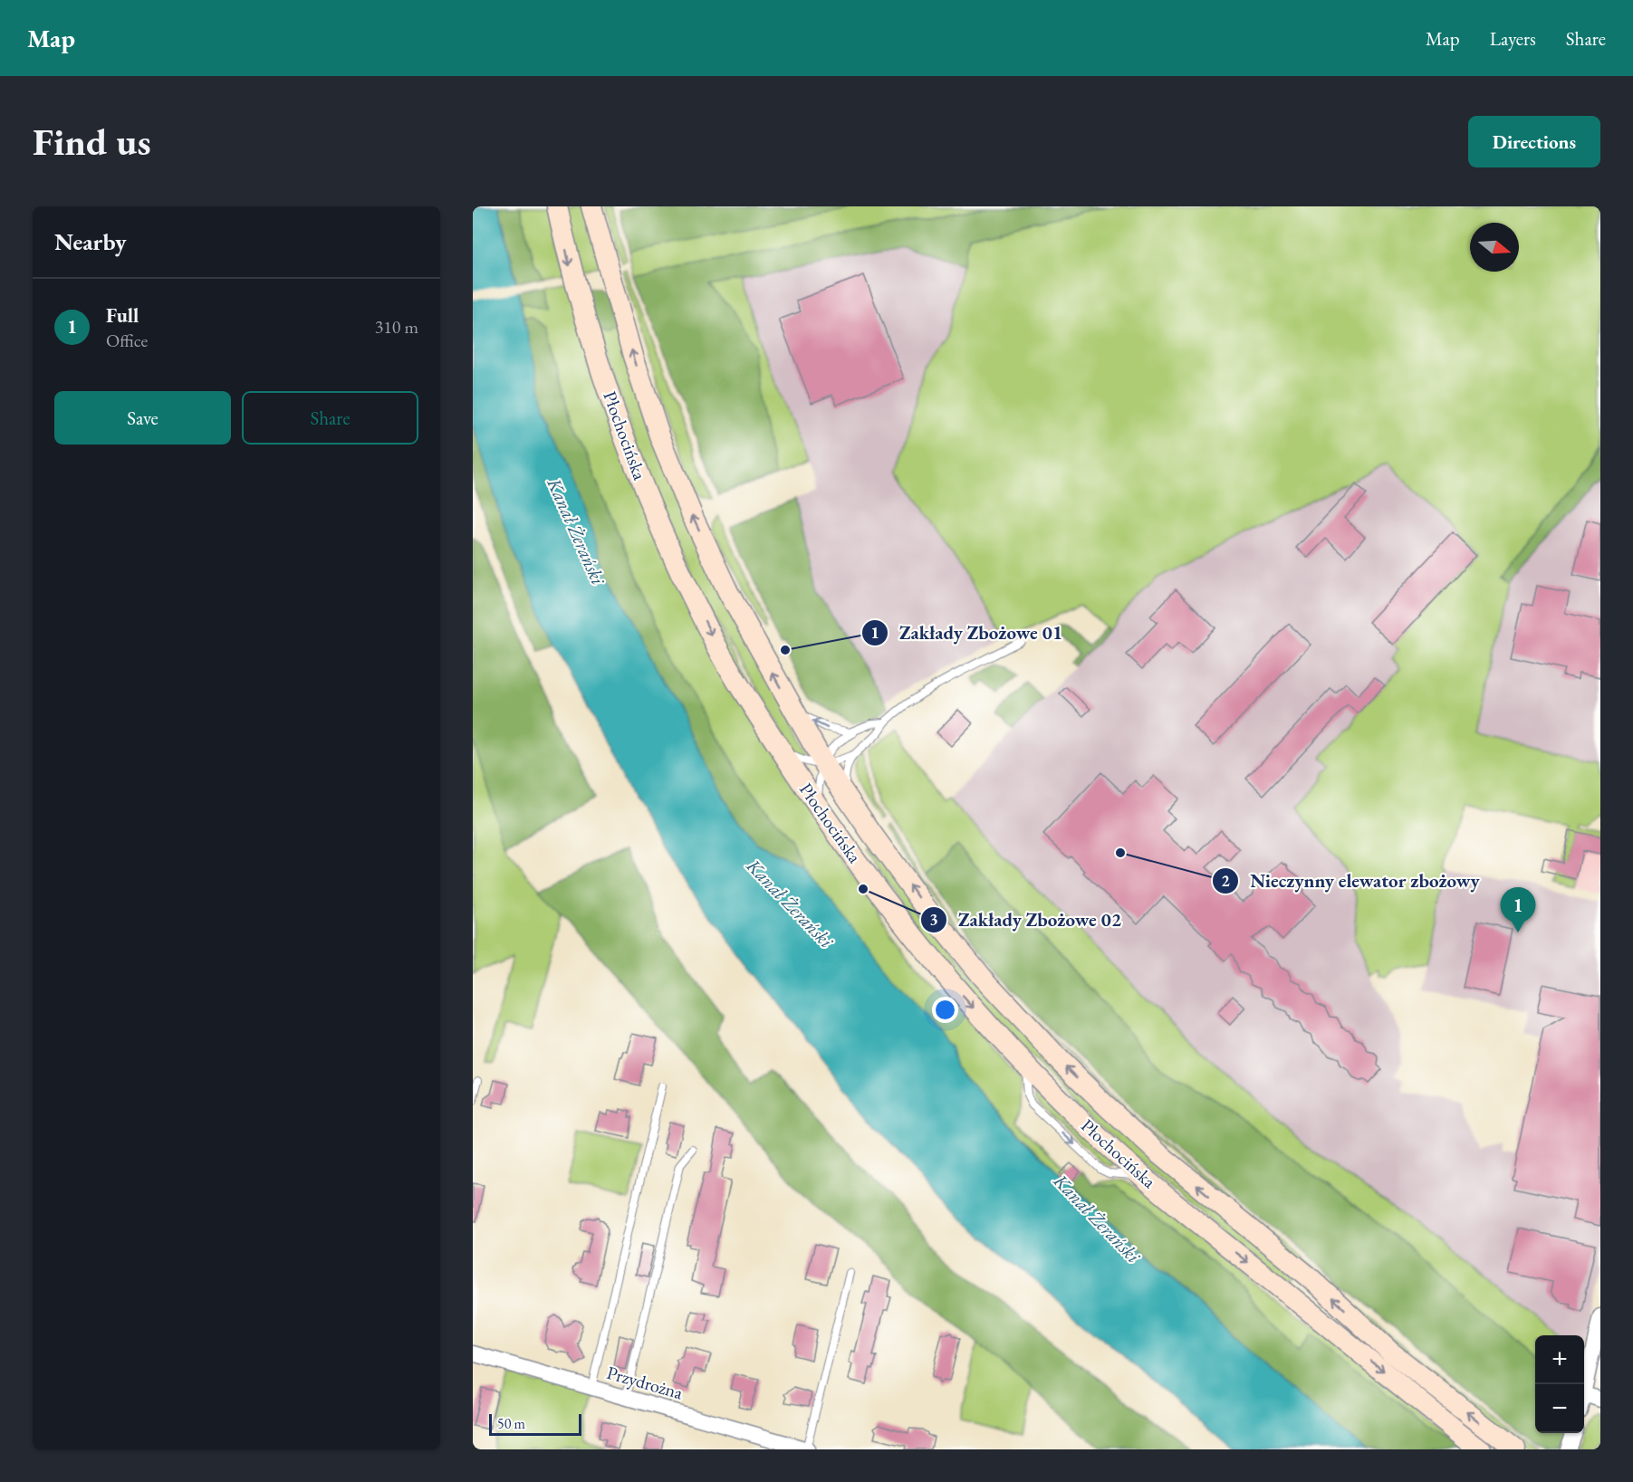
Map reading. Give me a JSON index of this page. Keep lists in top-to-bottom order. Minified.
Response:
{"streets":{"main road":["Płochocińska"],"street":["Przydrożna"]},"water":["Kanał Żerański"],"places":["Zakłady Zbożowe 01","Nieczynny elewator zbożowy","Zakłady Zbożowe 02"],"scale_bar":"50 m","north":"right","page":{"header":"Map","nav":["Map","Layers","Share"],"buttons":["Directions",["Save","Share"]],"title":"Find us","heading":"Nearby","list":[{"mark":"1","name":"Full","note":"Office","value":"310 m"}],"pins":"1","map_buttons":["+","−"],"scale":"50 m"}}
